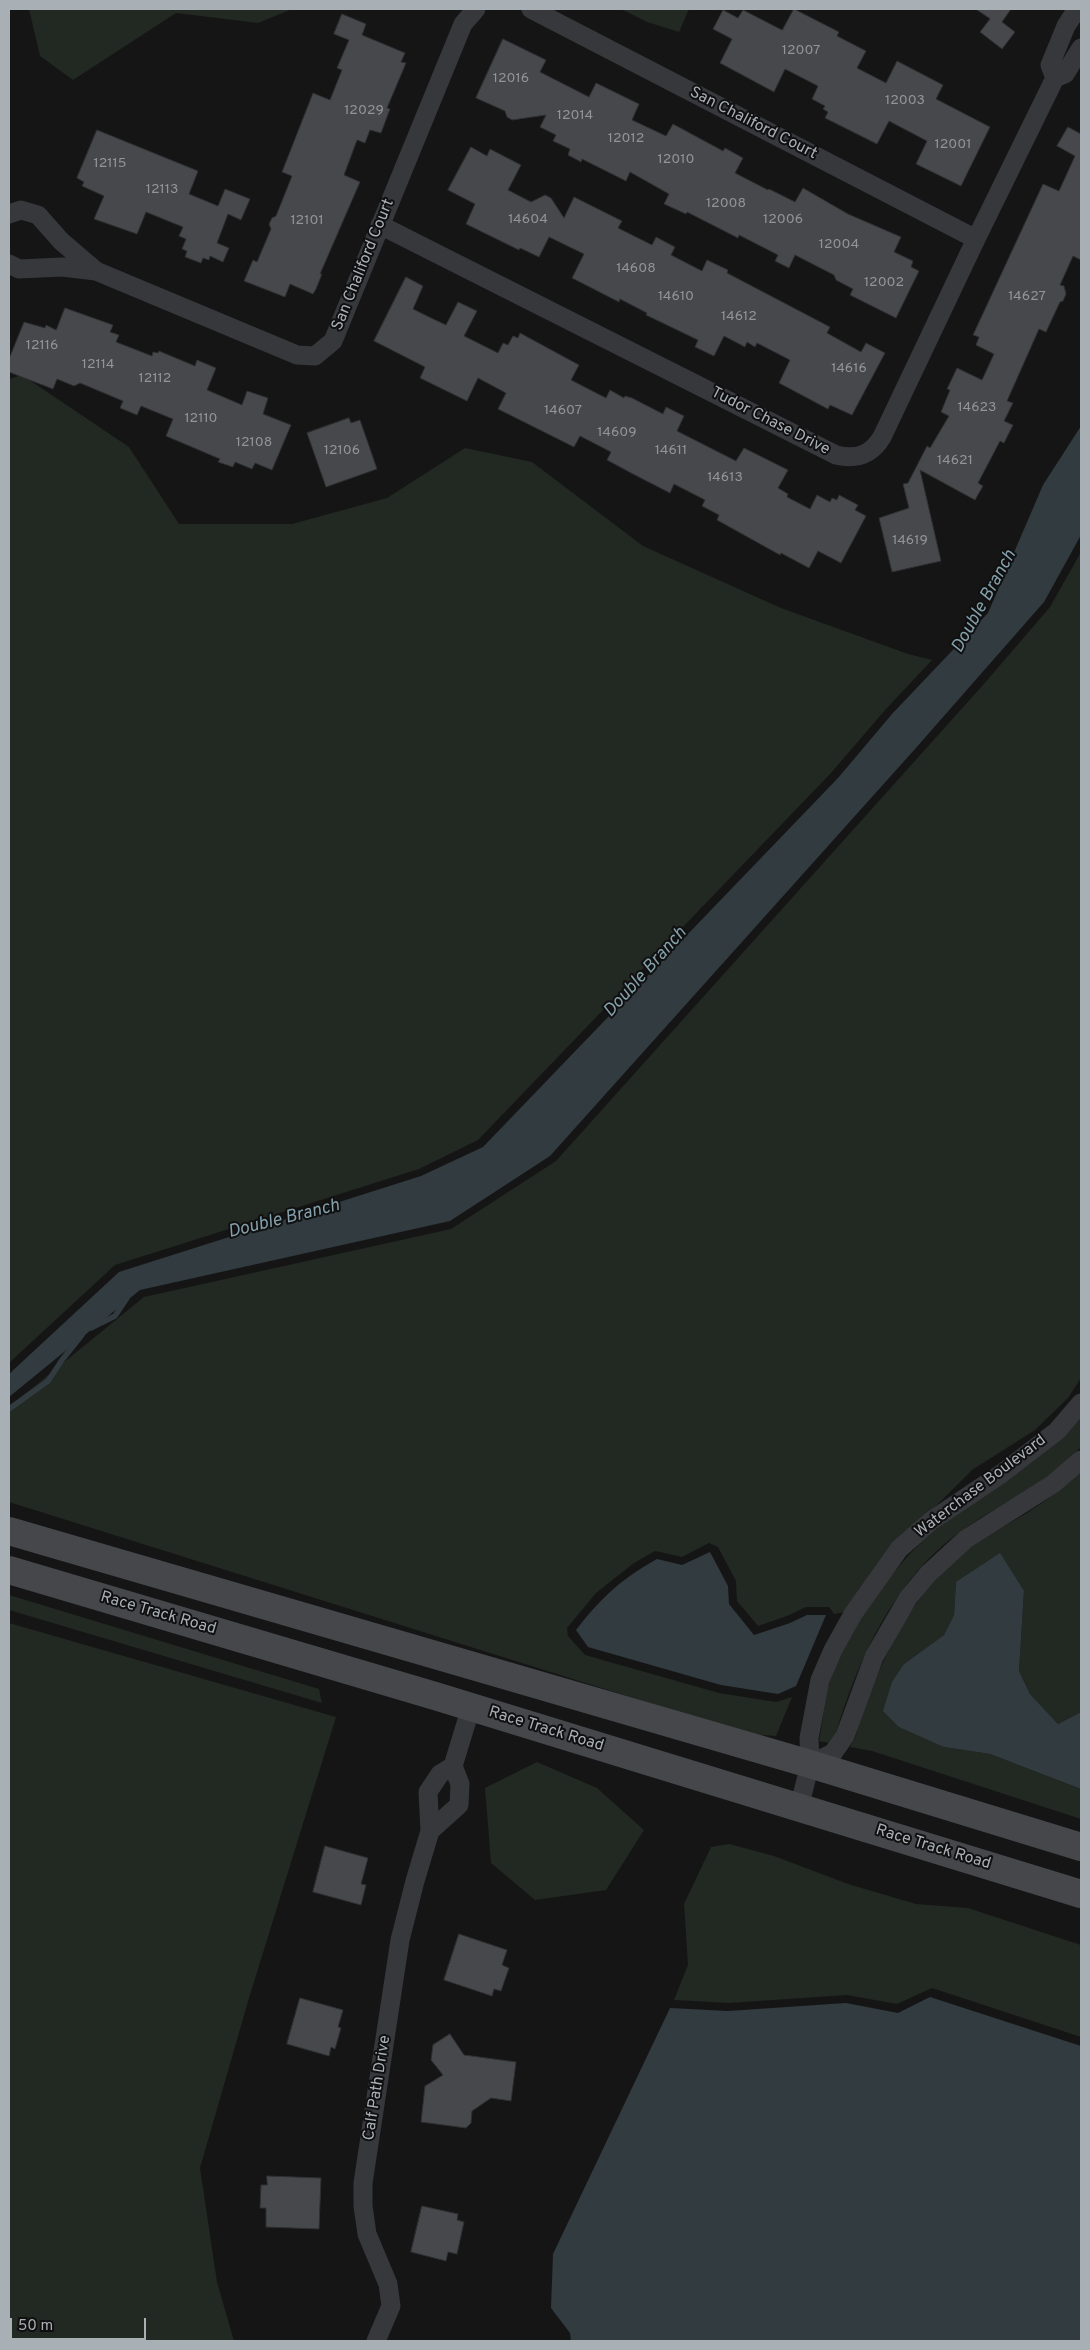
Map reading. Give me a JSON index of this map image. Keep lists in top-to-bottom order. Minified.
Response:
{"streets":{"main road":["Race Track Road"],"street":["San Chaliford Court","Tudor Chase Drive","Waterchase Boulevard","Calf Path Drive"]},"crossings":[["San Chaliford Court","Tudor Chase Drive"],["Waterchase Boulevard","Race Track Road"]],"water":["Double Branch"],"house_numbers":["12007","12016","12003","12029","12014","12012","12001","12010","12115","12113","12008","14604","12006","12101","12004","14608","12002","14610","14627","14612","12116","12114","14616","12112","14623","14607","12110","14609","12108","12106","14611","14621","14613","14619"],"scale_bar":"50 m"}
